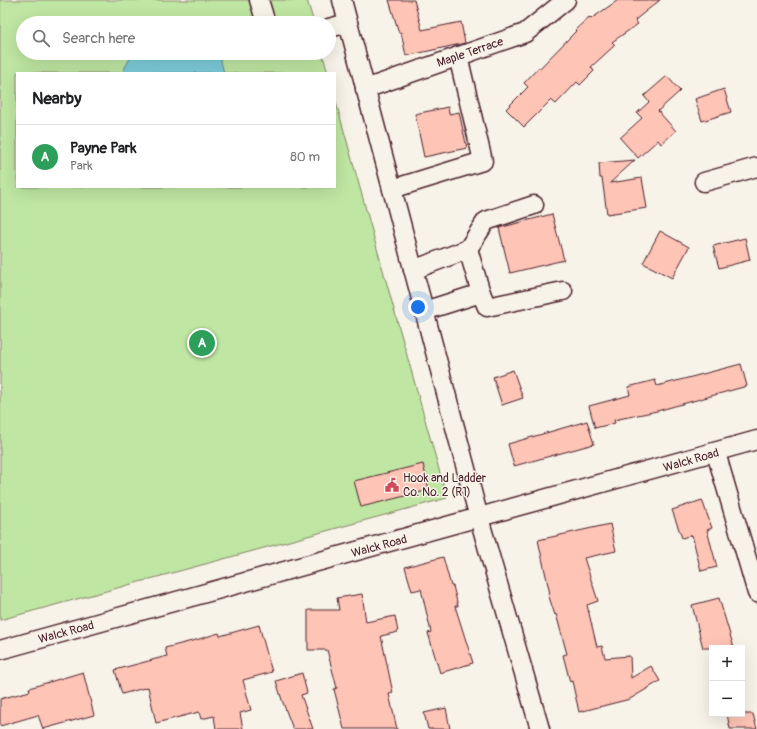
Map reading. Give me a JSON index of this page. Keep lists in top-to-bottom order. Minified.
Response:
{"streets":{"street":["Maple Terrace","Walck Road"]},"places":{"public building":["Hook and Ladder Co. No. 2 (R1)"]},"page":{"search":"Search here","heading":"Nearby","list":[{"mark":"A","name":"Payne Park","note":"Park","value":"80 m"}],"pins":"A","map_buttons":["+","−"]}}
